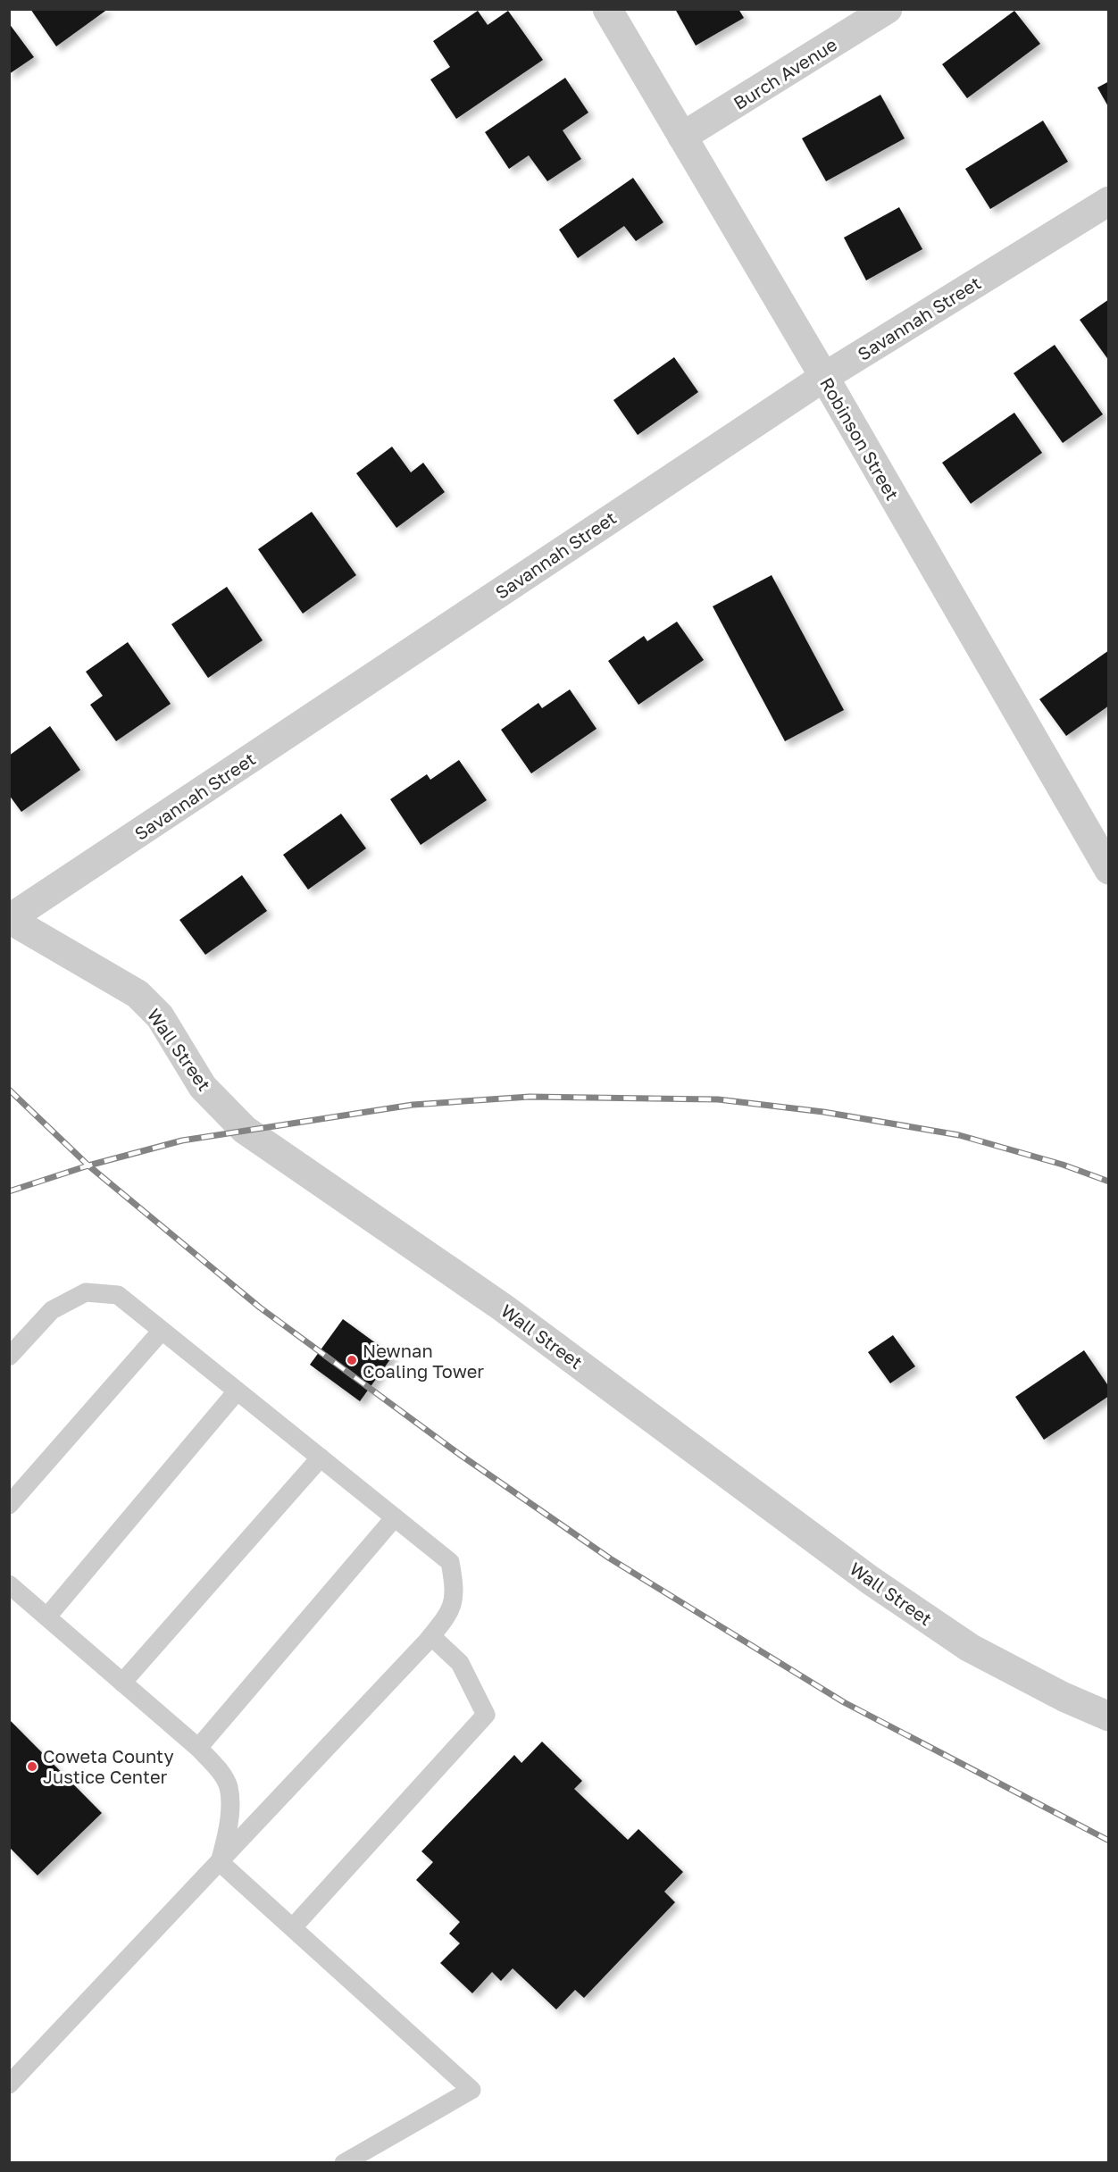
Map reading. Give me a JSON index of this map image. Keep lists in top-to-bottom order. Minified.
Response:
{"streets":{"street":["Burch Avenue","Savannah Street","Robinson Street","Wall Street"]},"crossings":[["Burch Avenue","Robinson Street"],["Savannah Street","Robinson Street"],["Savannah Street","Wall Street"]],"places":["Newnan Coaling Tower","Coweta County Justice Center"]}
